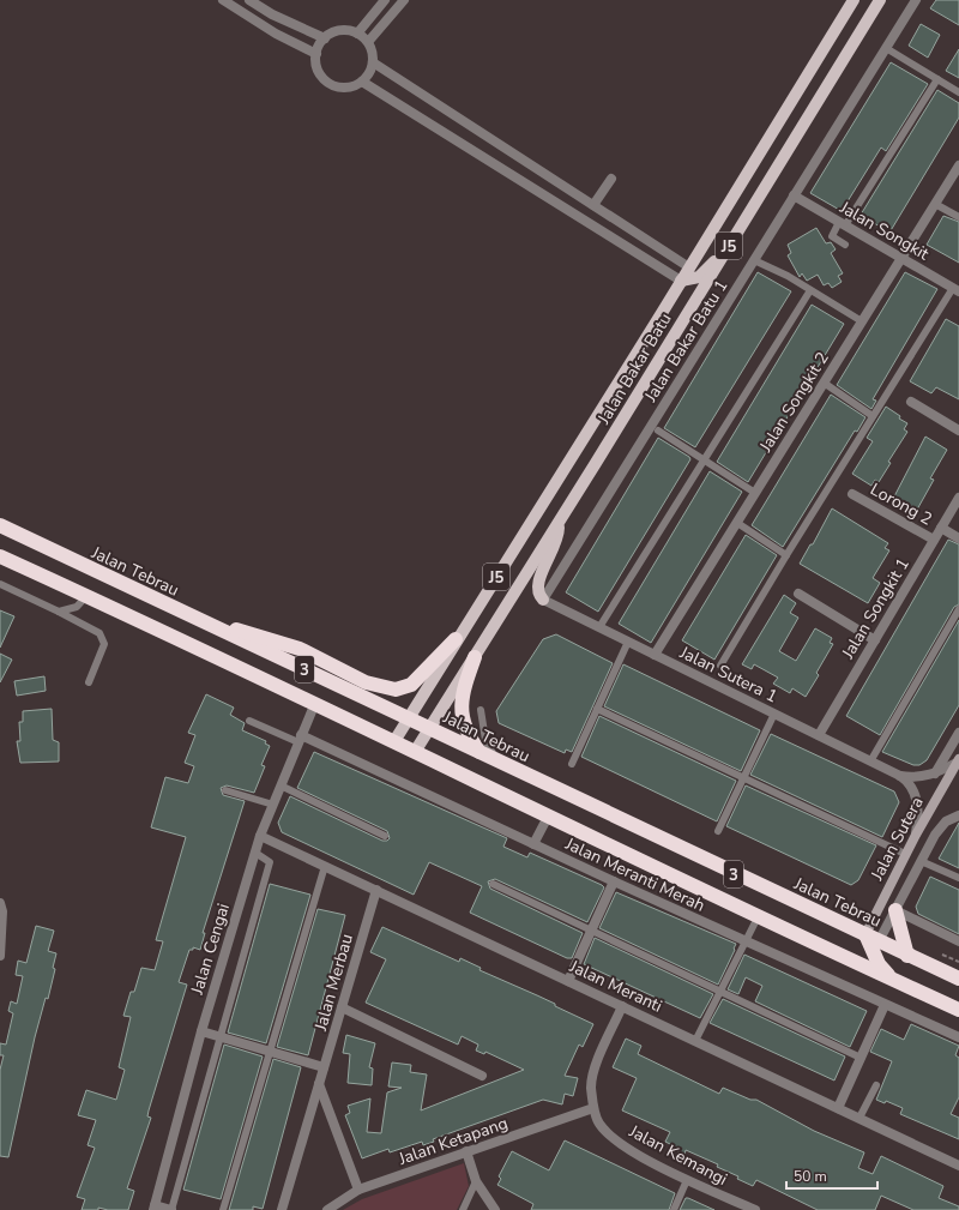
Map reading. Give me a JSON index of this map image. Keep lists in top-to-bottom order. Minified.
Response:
{"streets":{"highway":["Jalan Tebrau","3"],"main road":["J5","Jalan Bakar Batu"],"street":["Jalan Songkit","Jalan Bakar Batu 1","Jalan Songkit 2","Lorong 2","Jalan Songkit 1","Jalan Sutera 1","Jalan Sutera","Jalan Meranti Merah","Jalan Cengai","Jalan Merbau","Jalan Meranti","Jalan Ketapang","Jalan Kemangi"]},"crossings":[["Jalan Songkit","Jalan Bakar Batu 1"],["Jalan Songkit","Jalan Songkit 2"],["Jalan Bakar Batu 1","Jalan Sutera 1"],["Jalan Bakar Batu","Jalan Tebrau"],["Jalan Bakar Batu","3"],["Jalan Songkit 2","Jalan Sutera 1"],["Lorong 2","Jalan Songkit 1"],["Jalan Tebrau","Jalan Sutera"],["Jalan Songkit 1","Jalan Sutera 1"],["3","Jalan Cengai"],["Jalan Sutera 1","Jalan Sutera"],["Jalan Meranti Merah","Jalan Cengai"],["Jalan Cengai","Jalan Meranti"],["Jalan Merbau","Jalan Meranti"],["Jalan Meranti","Jalan Kemangi"],["Jalan Ketapang","Jalan Kemangi"]],"scale_bar":"50 m"}
